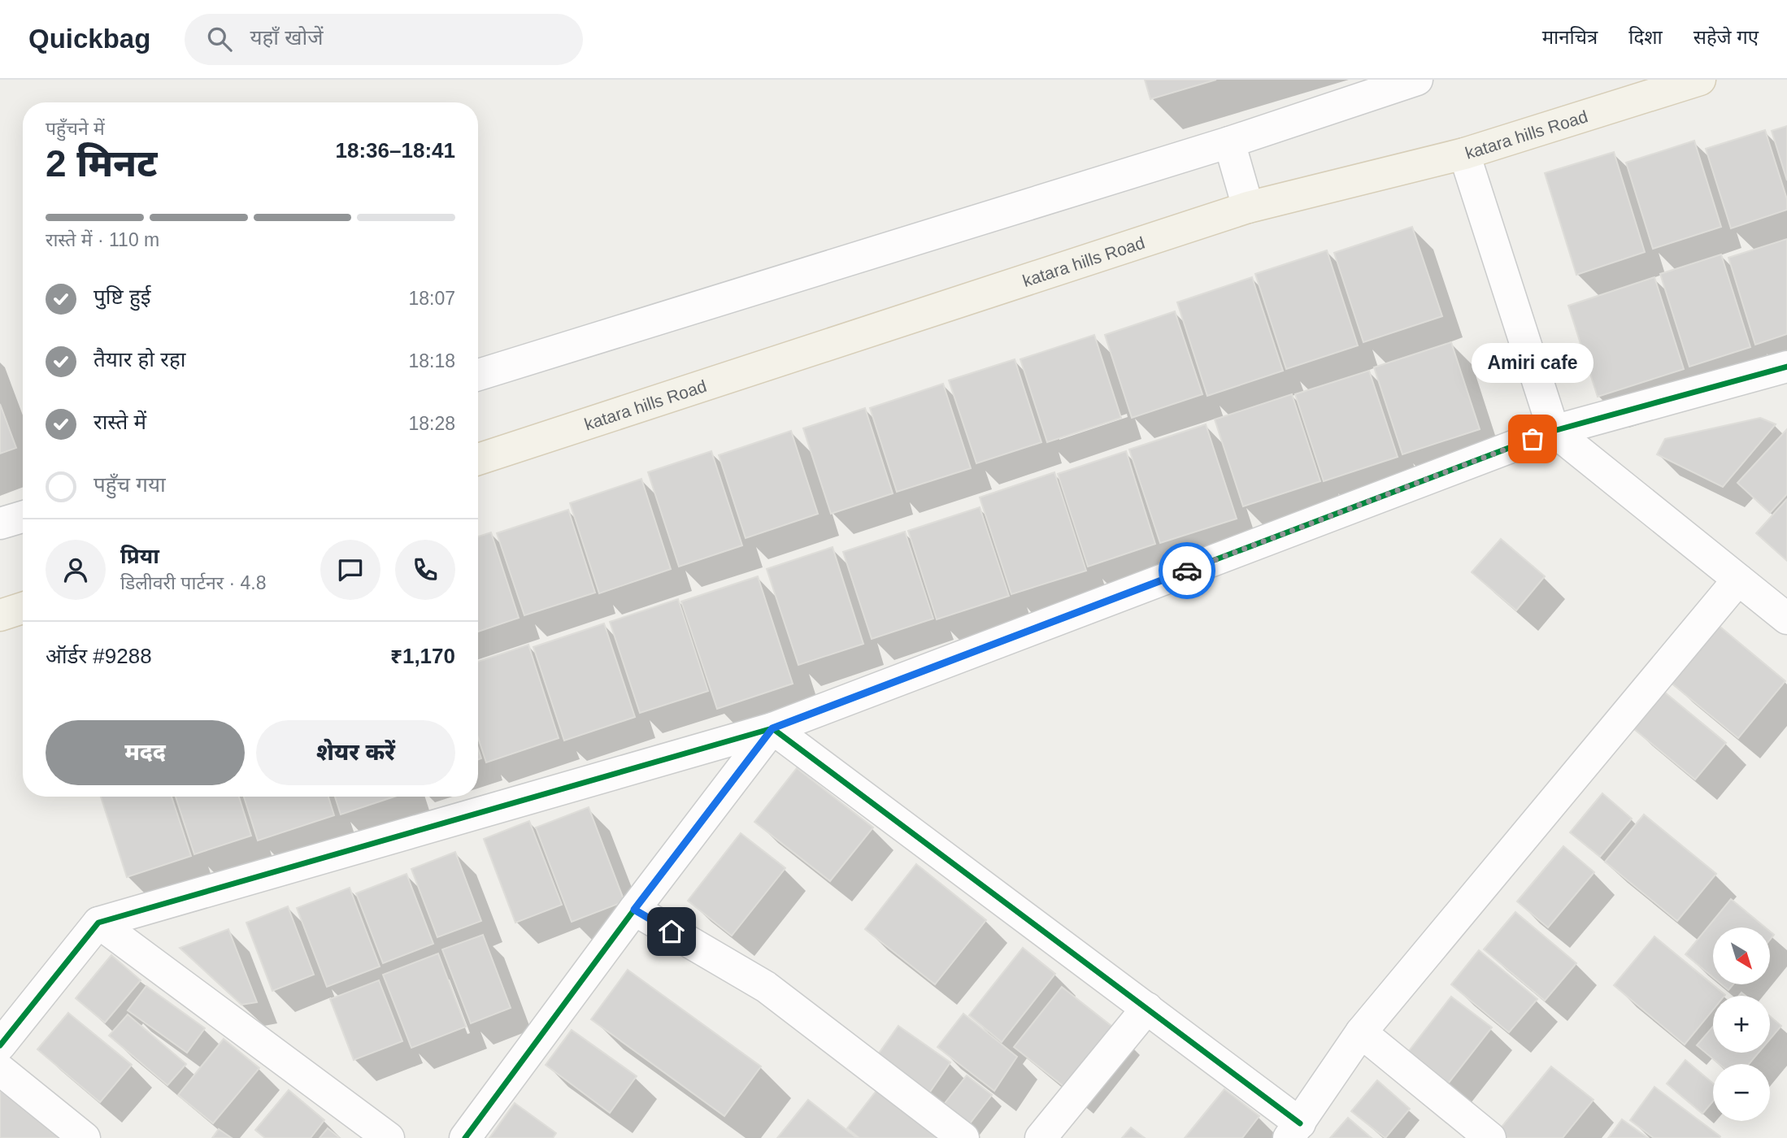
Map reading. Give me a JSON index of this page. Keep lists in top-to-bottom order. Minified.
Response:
{"streets":{"main road":["katara hills Road"]},"places":["Amiri cafe"],"north":"bottom right","page":{"header":"Quickbag","search":"यहाँ खोजें","nav":["मानचित्र","दिशा","सहेजे गए"],"heading":["2 मिनट","पहुँचने में","18:36–18:41"],"panel":["प्रिया","डिलीवरी पार्टनर · 4.8","ऑर्डर #9288","₹1,170"],"bar":"रास्ते में · 110 m","list":[["पुष्टि हुई","18:07"],["तैयार हो रहा","18:18"],["रास्ते में","18:28"],"पहुँच गया"],"bubble":"Amiri cafe","buttons":["मदद","शेयर करें"],"map_buttons":["+","−"]}}
